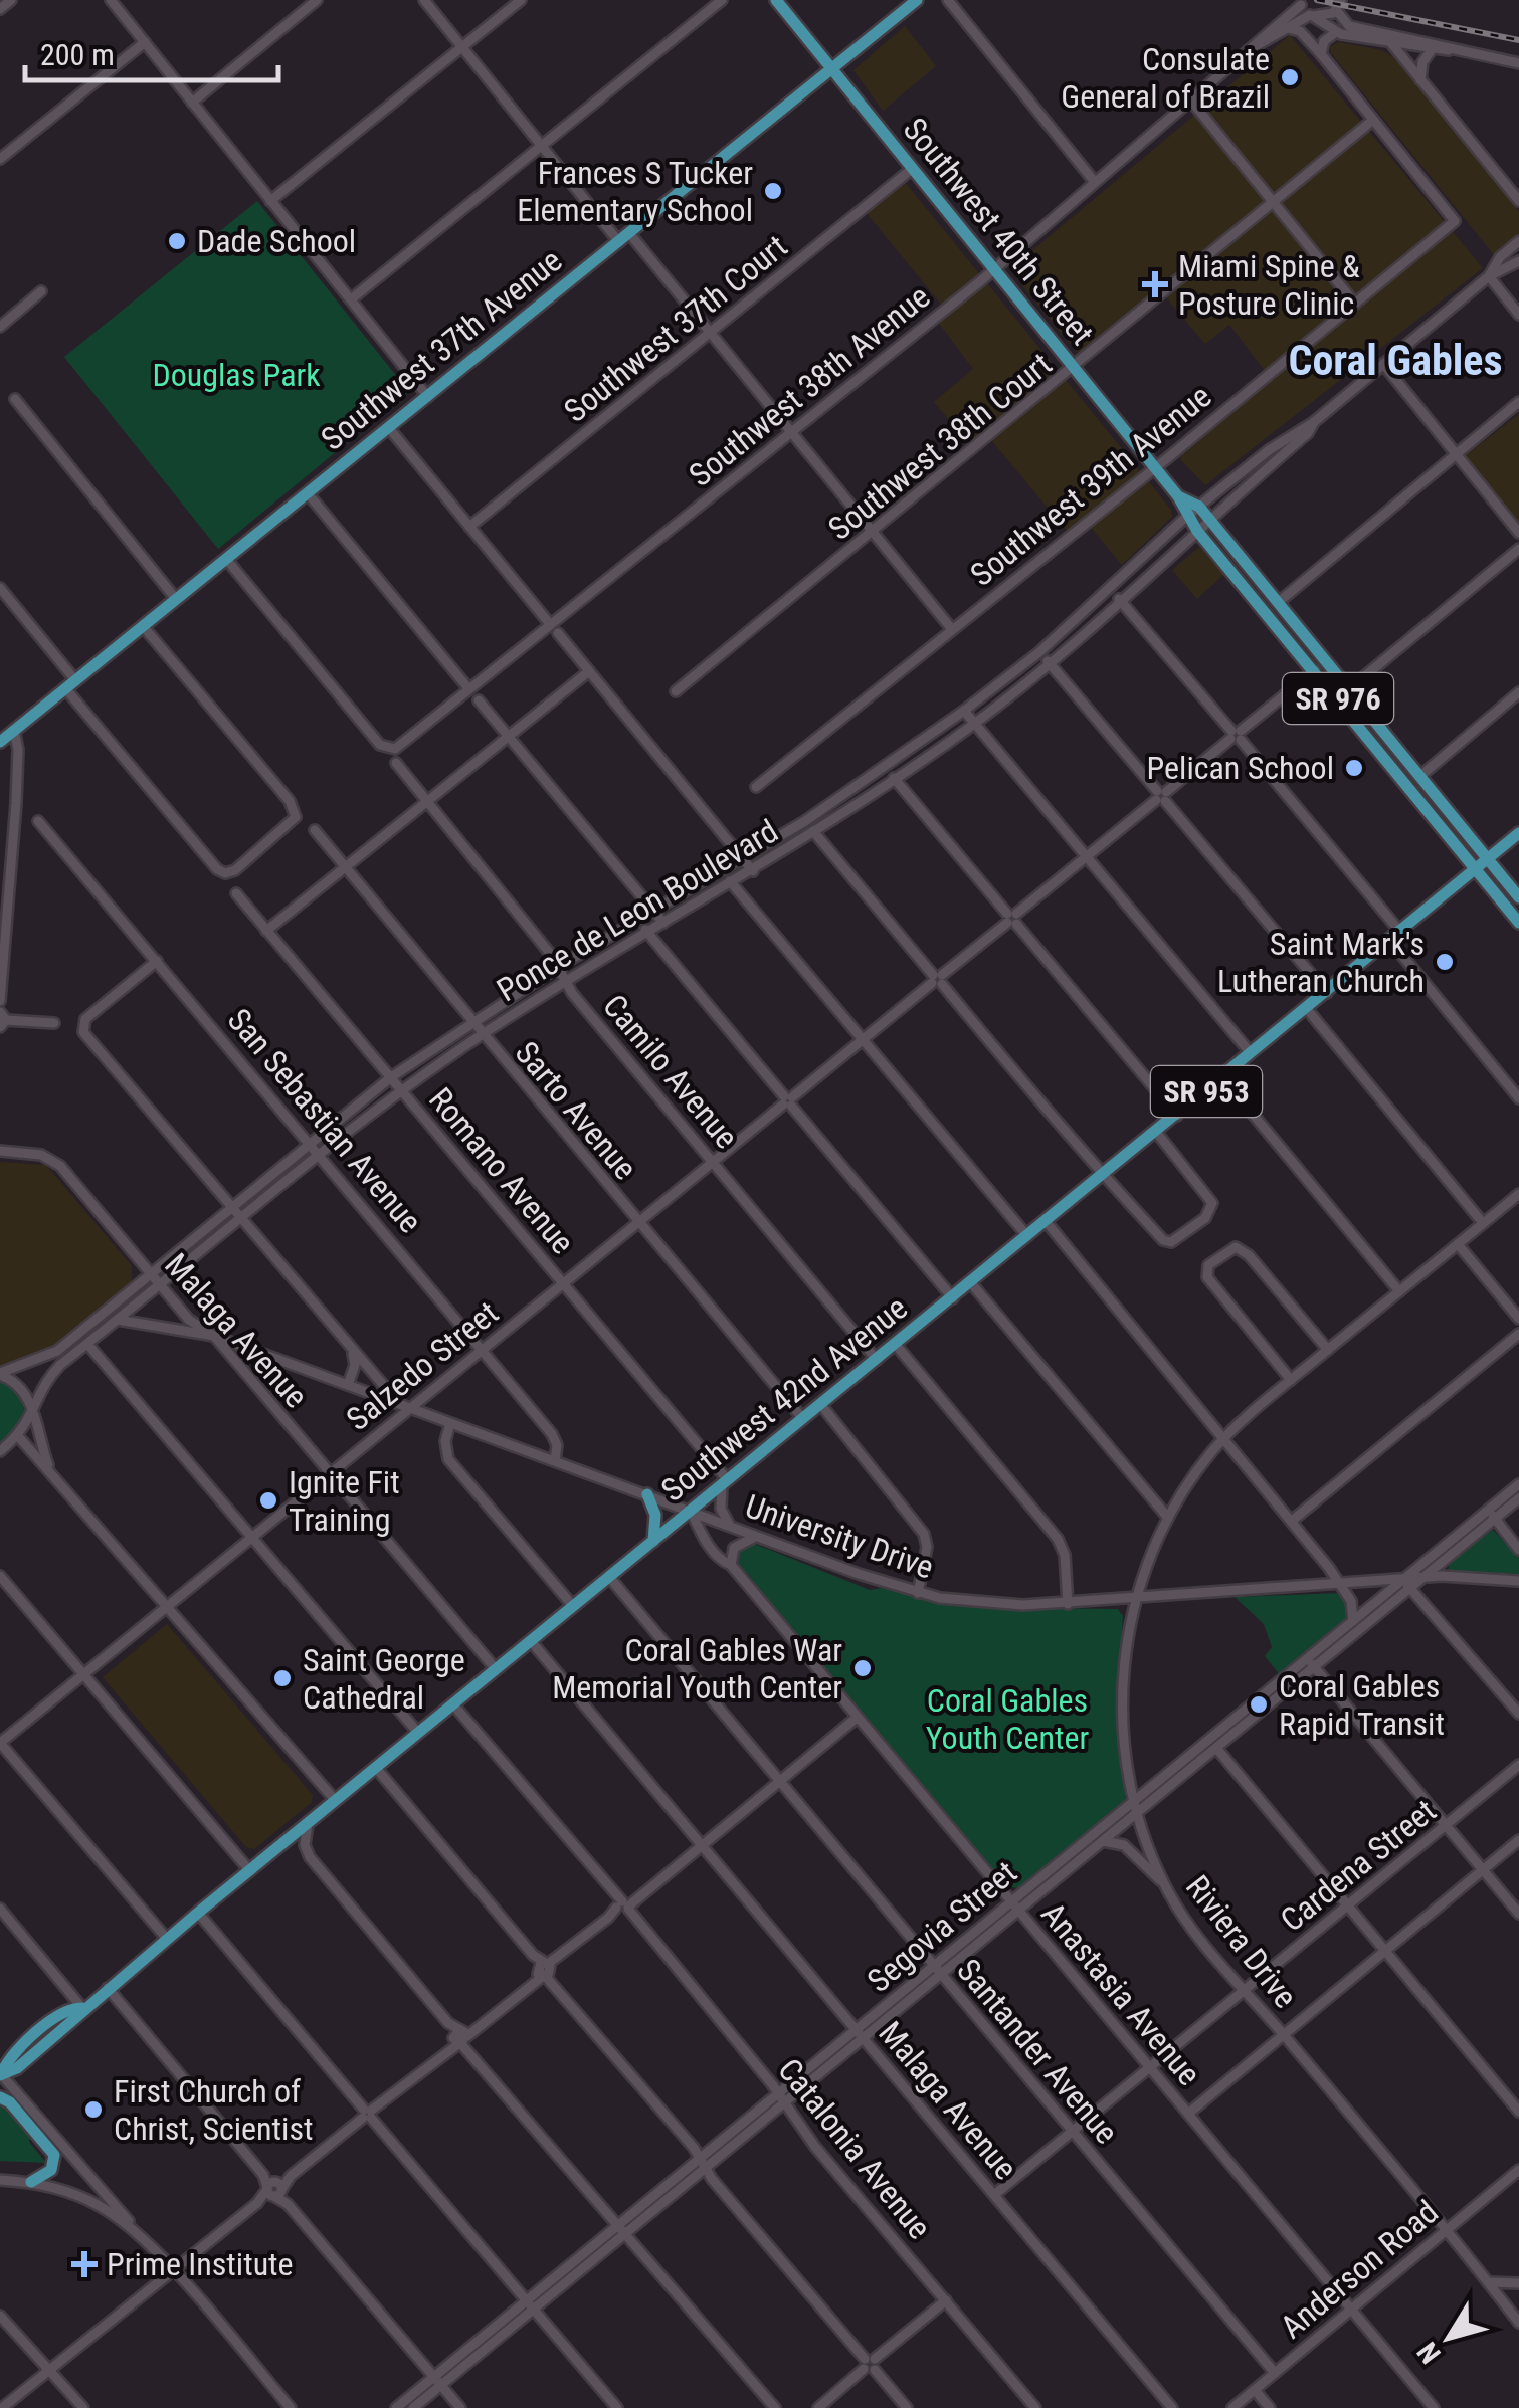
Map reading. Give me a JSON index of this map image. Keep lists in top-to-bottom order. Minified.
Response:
{"streets":{"main road":["Southwest 40th Street","Southwest 37th Avenue","SR 976","SR 953","Southwest 42nd Avenue"],"street":["Southwest 37th Court","Southwest 38th Avenue","Southwest 38th Court","Southwest 39th Avenue","Ponce de Leon Boulevard","Camilo Avenue","Sarto Avenue","San Sebastian Avenue","Romano Avenue","Malaga Avenue","Salzedo Street","University Drive","Cardena Street","Segovia Street","Riviera Drive","Anastasia Avenue","Santander Avenue","Catalonia Avenue","Anderson Road"]},"crossings":[["Southwest 40th Street","Southwest 37th Court"],["Southwest 40th Street","Southwest 37th Avenue"],["Southwest 40th Street","Southwest 38th Avenue"],["Southwest 40th Street","Southwest 38th Court"],["Southwest 40th Street","Southwest 39th Avenue"],["Southwest 40th Street","Ponce de Leon Boulevard"],["Southwest 40th Street","Salzedo Street"],["Southwest 40th Street","Southwest 42nd Avenue"],["Southwest 37th Avenue","Southwest 38th Avenue"],["Southwest 38th Court","Southwest 39th Avenue"],["Ponce de Leon Boulevard","Camilo Avenue"],["Ponce de Leon Boulevard","Sarto Avenue"],["Ponce de Leon Boulevard","San Sebastian Avenue"],["Ponce de Leon Boulevard","Romano Avenue"],["Ponce de Leon Boulevard","Malaga Avenue"],["Ponce de Leon Boulevard","University Drive"],["Camilo Avenue","Salzedo Street"],["Camilo Avenue","Southwest 42nd Avenue"],["Sarto Avenue","Salzedo Street"],["Sarto Avenue","Southwest 42nd Avenue"],["San Sebastian Avenue","Salzedo Street"],["San Sebastian Avenue","University Drive"],["Romano Avenue","Salzedo Street"],["Romano Avenue","Southwest 42nd Avenue"],["Malaga Avenue","Salzedo Street"],["Malaga Avenue","Southwest 42nd Avenue"],["Malaga Avenue","University Drive"],["Malaga Avenue","Cardena Street"],["Malaga Avenue","Segovia Street"],["Salzedo Street","University Drive"],["Southwest 42nd Avenue","University Drive"],["Southwest 42nd Avenue","Anastasia Avenue"],["Southwest 42nd Avenue","Santander Avenue"],["Southwest 42nd Avenue","Catalonia Avenue"],["University Drive","Segovia Street"],["University Drive","Riviera Drive"],["University Drive","Anastasia Avenue"],["Cardena Street","Riviera Drive"],["Cardena Street","Anastasia Avenue"],["Cardena Street","Santander Avenue"],["Segovia Street","Riviera Drive"],["Segovia Street","Anastasia Avenue"],["Segovia Street","Santander Avenue"],["Segovia Street","Catalonia Avenue"],["Riviera Drive","Anderson Road"],["Anastasia Avenue","Anderson Road"],["Santander Avenue","Anderson Road"]],"districts":["Coral Gables"],"parks":["Douglas Park","Coral Gables Youth Center"],"places":{"other":["Consulate General of Brazil","Frances S Tucker Elementary School","Dade School","Pelican School","Saint Mark's Lutheran Church","Ignite Fit Training","Coral Gables War Memorial Youth Center","Saint George Cathedral","Coral Gables Rapid Transit","First Church of Christ, Scientist"],"health":["Miami Spine & Posture Clinic","Prime Institute"]},"scale_bar":"200 m","north":"bottom left"}
